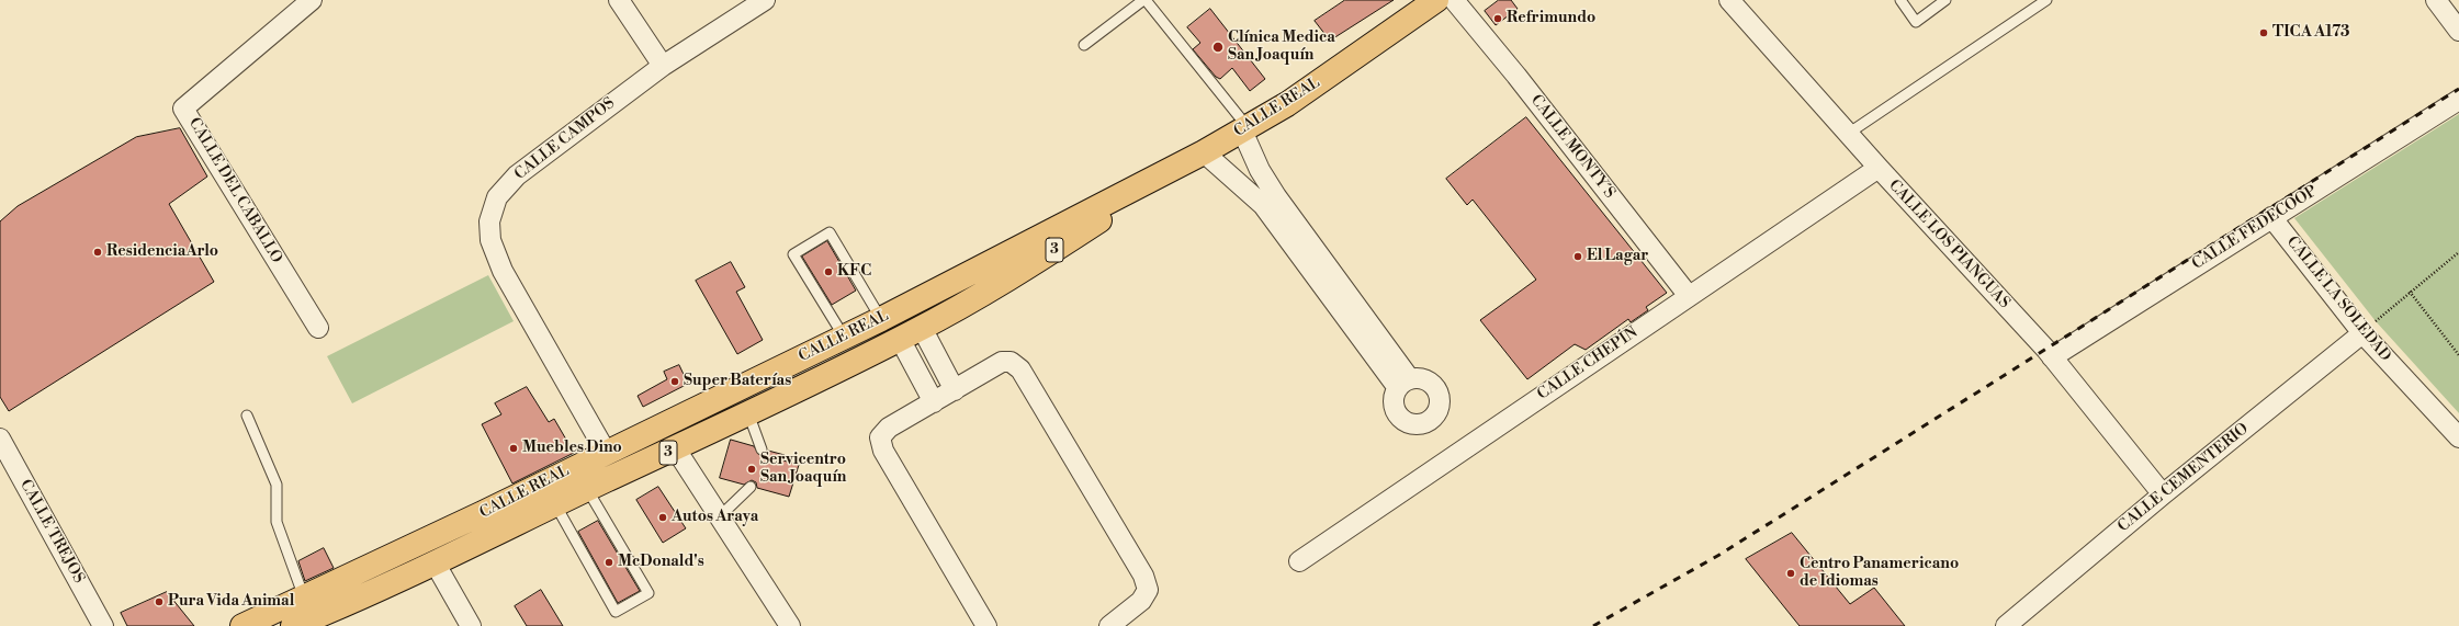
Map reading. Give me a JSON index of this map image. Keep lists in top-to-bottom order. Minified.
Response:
{"streets":{"main road":["CALLE REAL","3"],"street":["CALLE CAMPOS","CALLE MONTY´S","CALLE DEL CABALLO","CALLE FEDECOOP","CALLE LOS PIANGUAS","CALLE LA SOLEDAD","CALLE CHEPÍN","CALLE CEMENTERIO","CALLE TREJOS"]},"crossings":[["CALLE REAL","CALLE CAMPOS"],["CALLE MONTY´S","CALLE CHEPÍN"],["CALLE FEDECOOP","CALLE LOS PIANGUAS"],["CALLE FEDECOOP","CALLE LA SOLEDAD"],["CALLE LOS PIANGUAS","CALLE CHEPÍN"],["CALLE LOS PIANGUAS","CALLE CEMENTERIO"],["CALLE LA SOLEDAD","CALLE CEMENTERIO"]],"places":["Refrimundo","TICA A173","Clínica Medica San Joaquín","ResidenciaArlo","El Lagar","KFC","Super Baterías","Muebles Dino","Servicentro San Joaquín","Autos Araya","McDonald's","Centro Panamericano de Idiomas","Pura Vida Animal"]}
